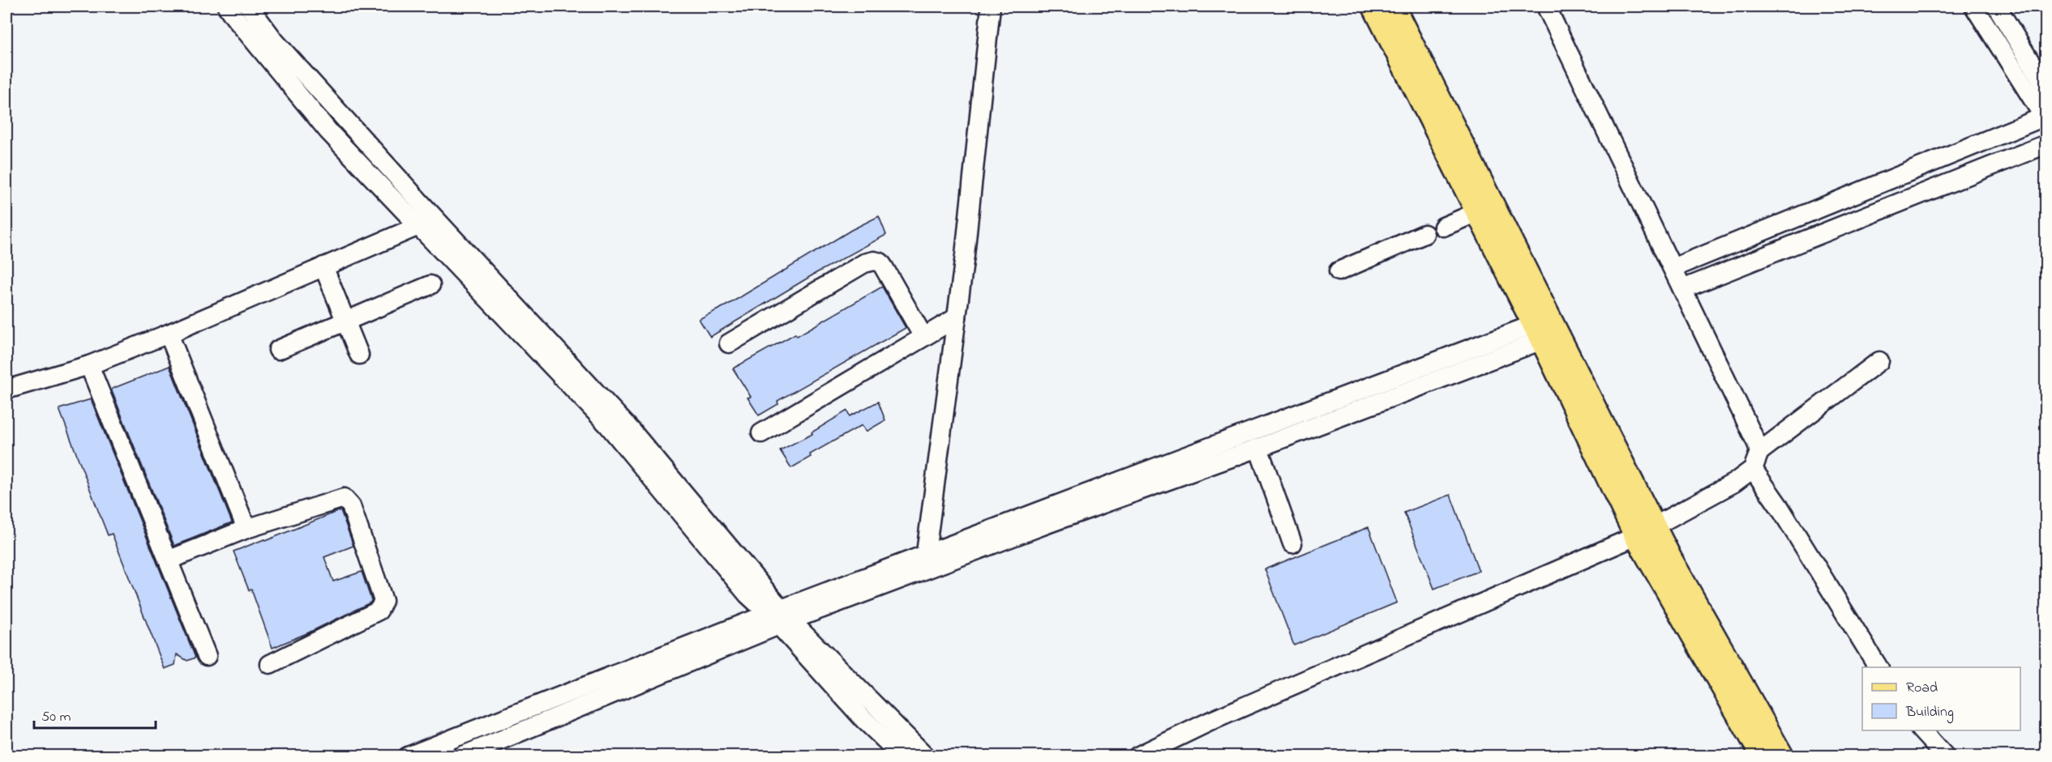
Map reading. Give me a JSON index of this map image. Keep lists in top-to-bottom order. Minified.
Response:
{"legend":["Road","Building"],"scale_bar":"50 m"}
